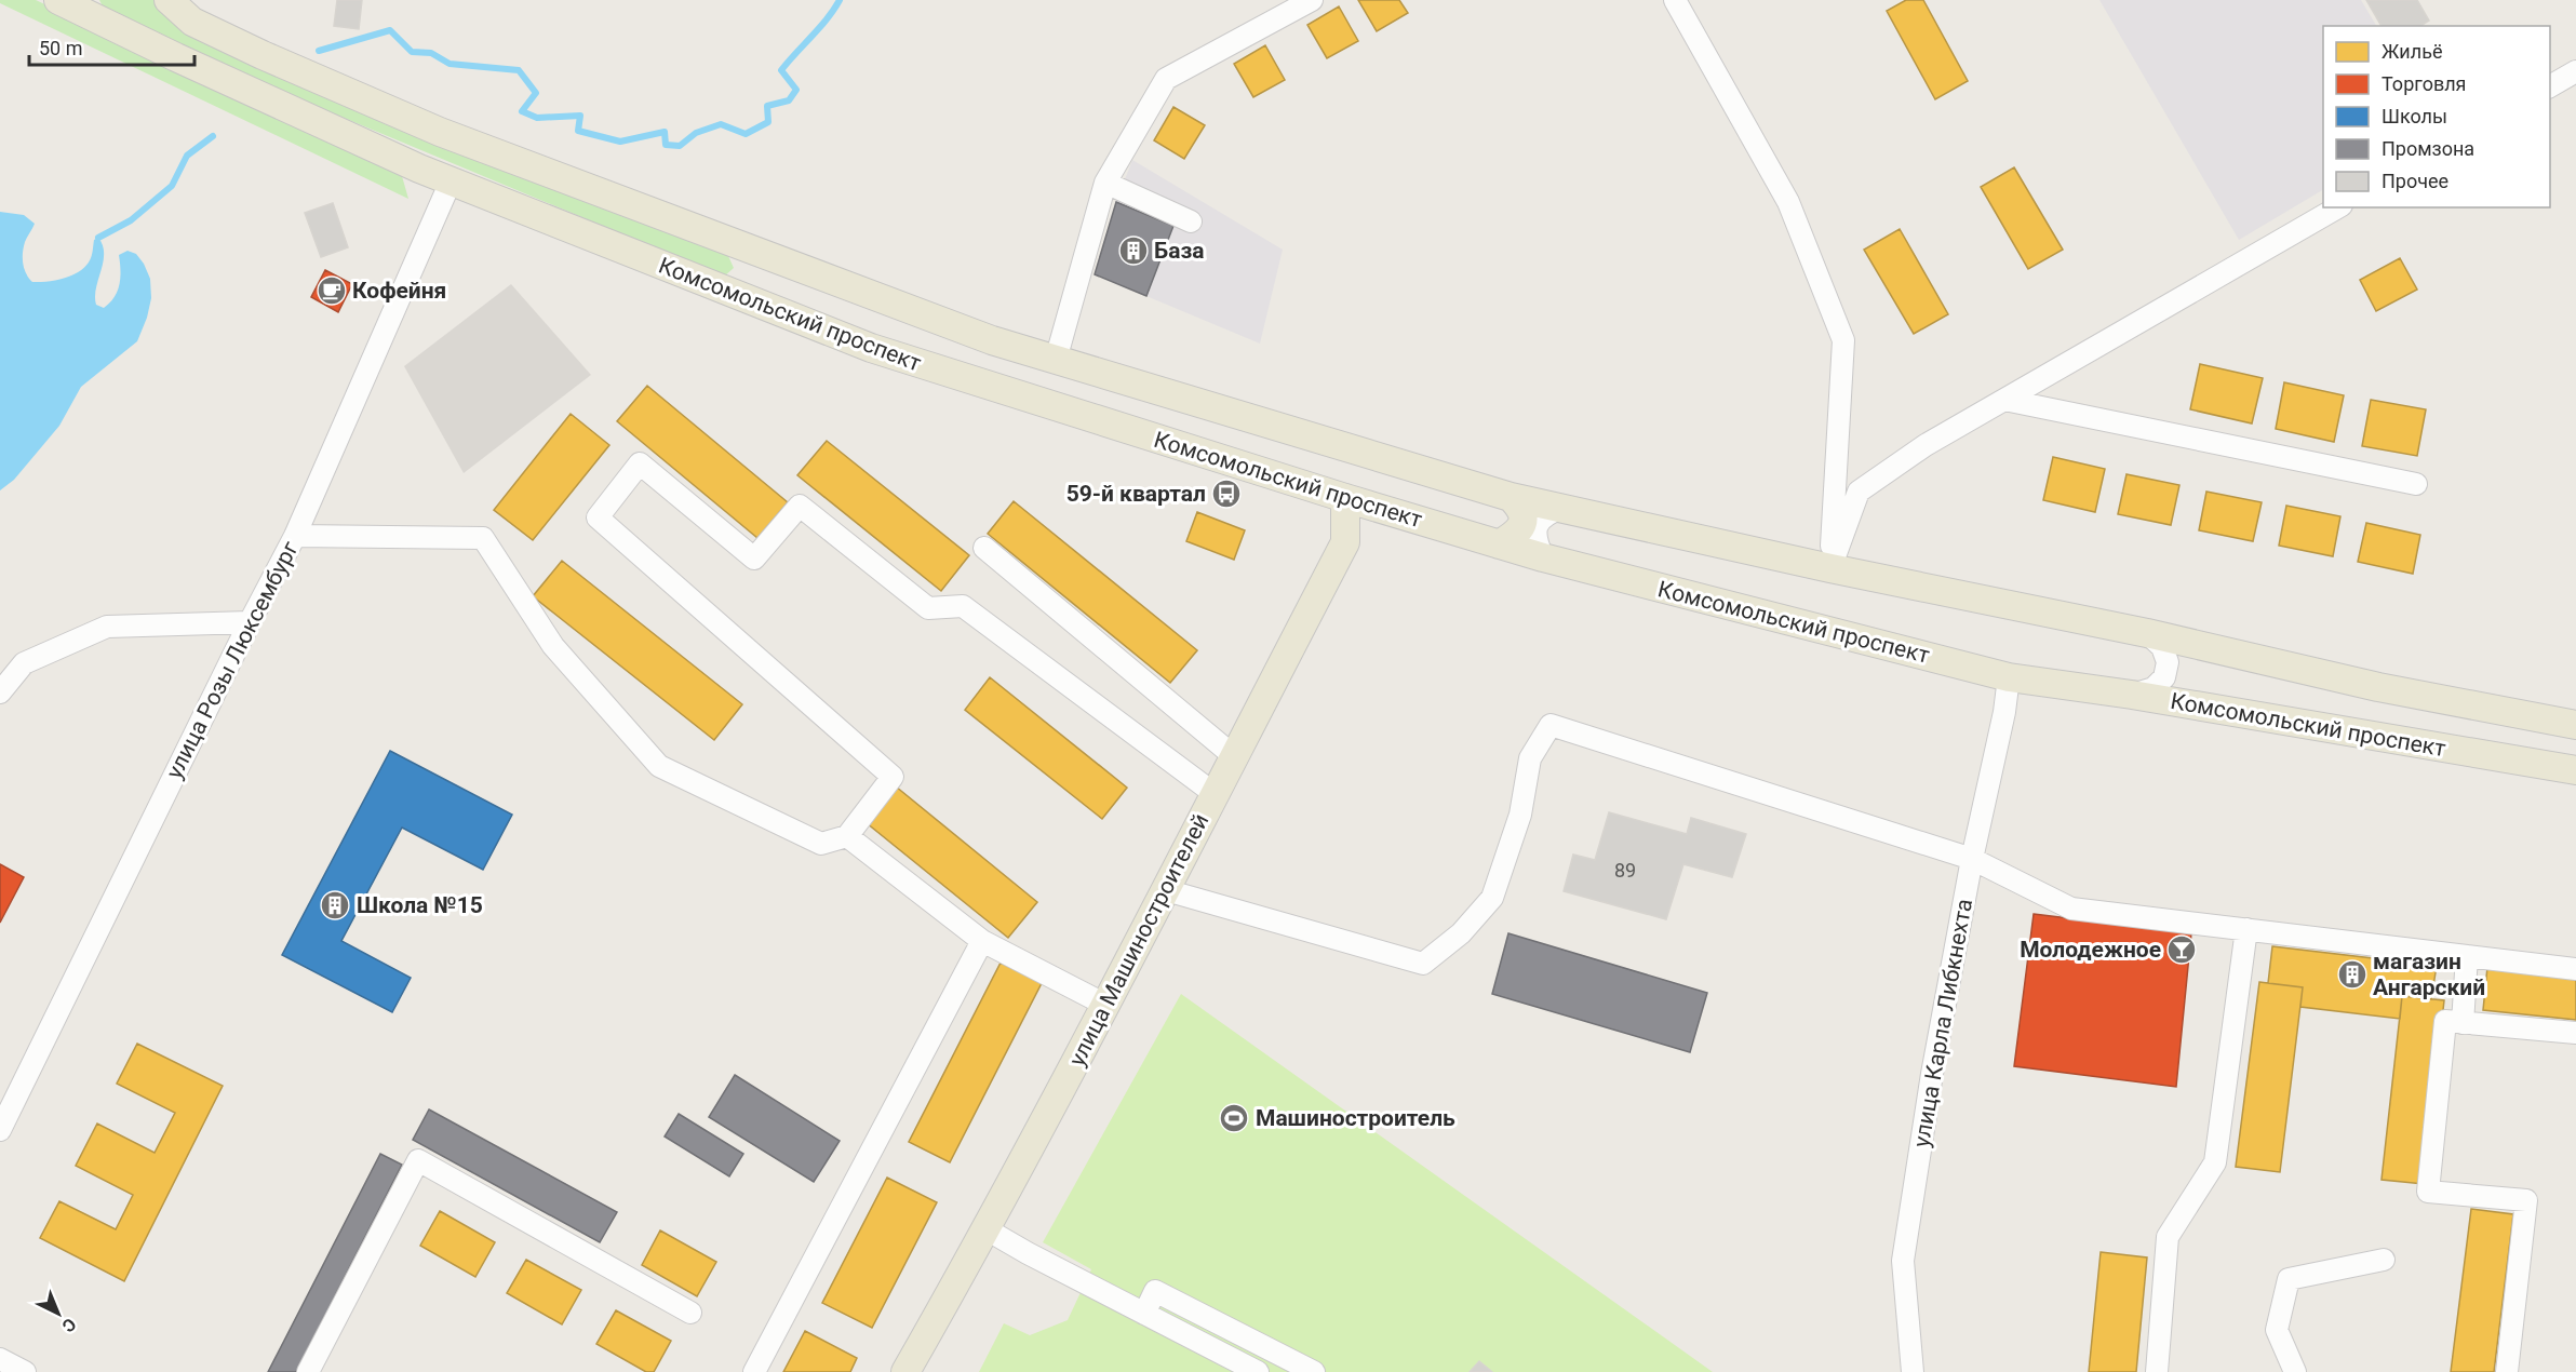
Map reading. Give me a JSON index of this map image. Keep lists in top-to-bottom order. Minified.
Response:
{"streets":{"main road":["Комсомольский проспект","улица Машиностроителей"],"street":["улица Розы Люксембург","улица Карла Либкнехта"]},"crossings":[["Комсомольский проспект","улица Розы Люксембург"],["Комсомольский проспект","улица Машиностроителей"],["Комсомольский проспект","улица Карла Либкнехта"]],"places":{"building":["База","Школа №15","магазин Ангарский"],"cafe":["Кофейня"],"bus stop":["59-й квартал"],"bar":["Молодежное"],"sports":["Машиностроитель"]},"house_numbers":["89"],"legend":["Жильё","Торговля","Школы","Промзона","Прочее"],"scale_bar":"50 m","north":"bottom right"}
